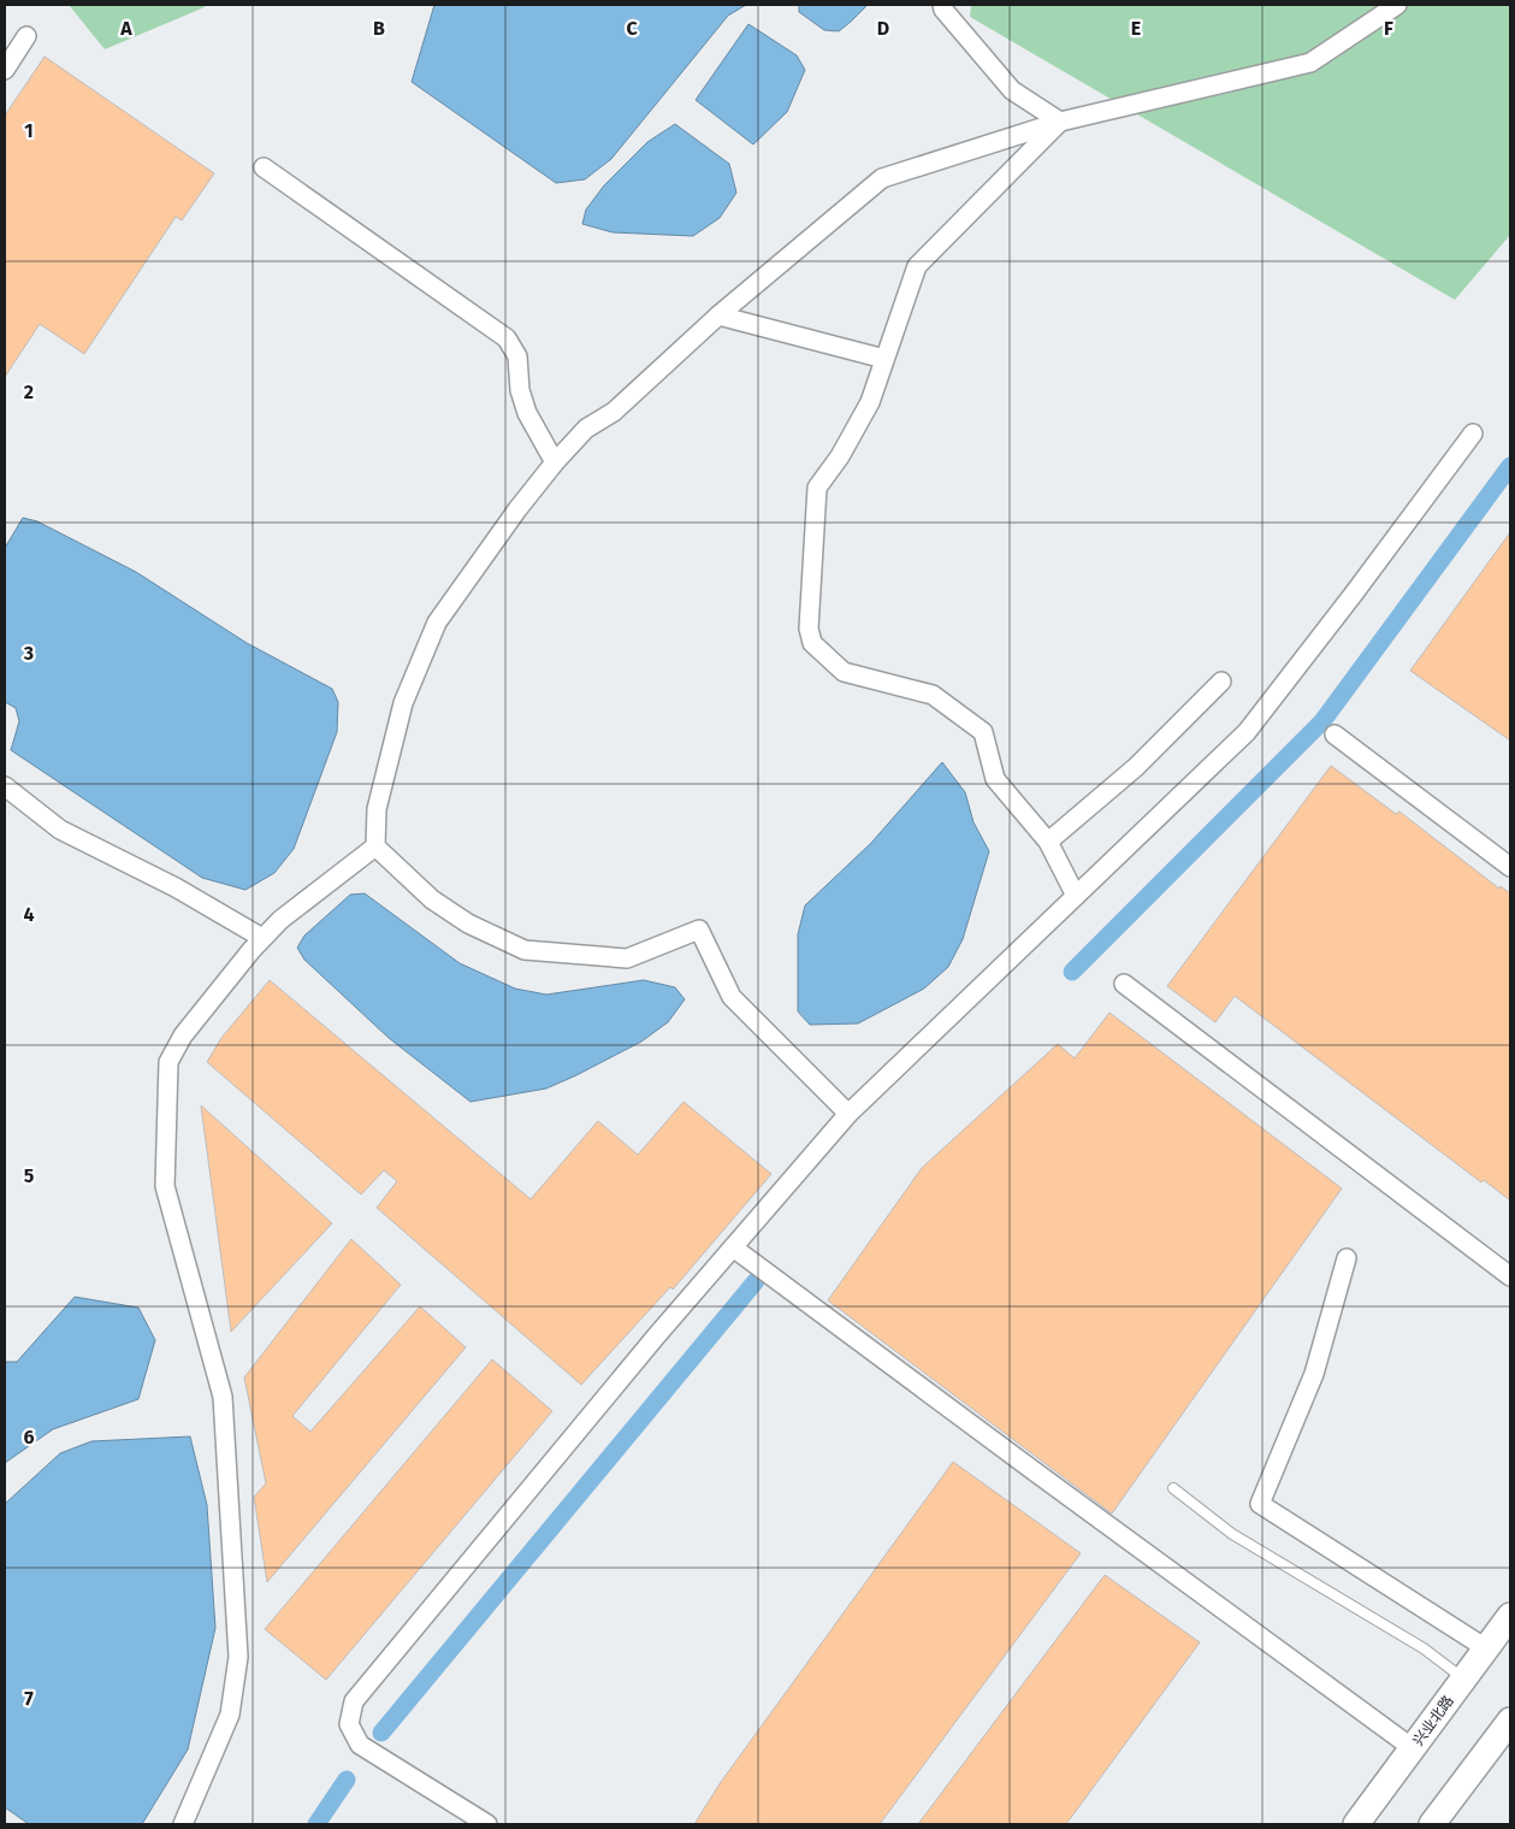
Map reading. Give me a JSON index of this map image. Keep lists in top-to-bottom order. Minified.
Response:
{"streets":{"main road":["兴业北路"]},"grid":{"columns":["A","B","C","D","E","F"],"rows":["1","2","3","4","5","6","7"]}}
